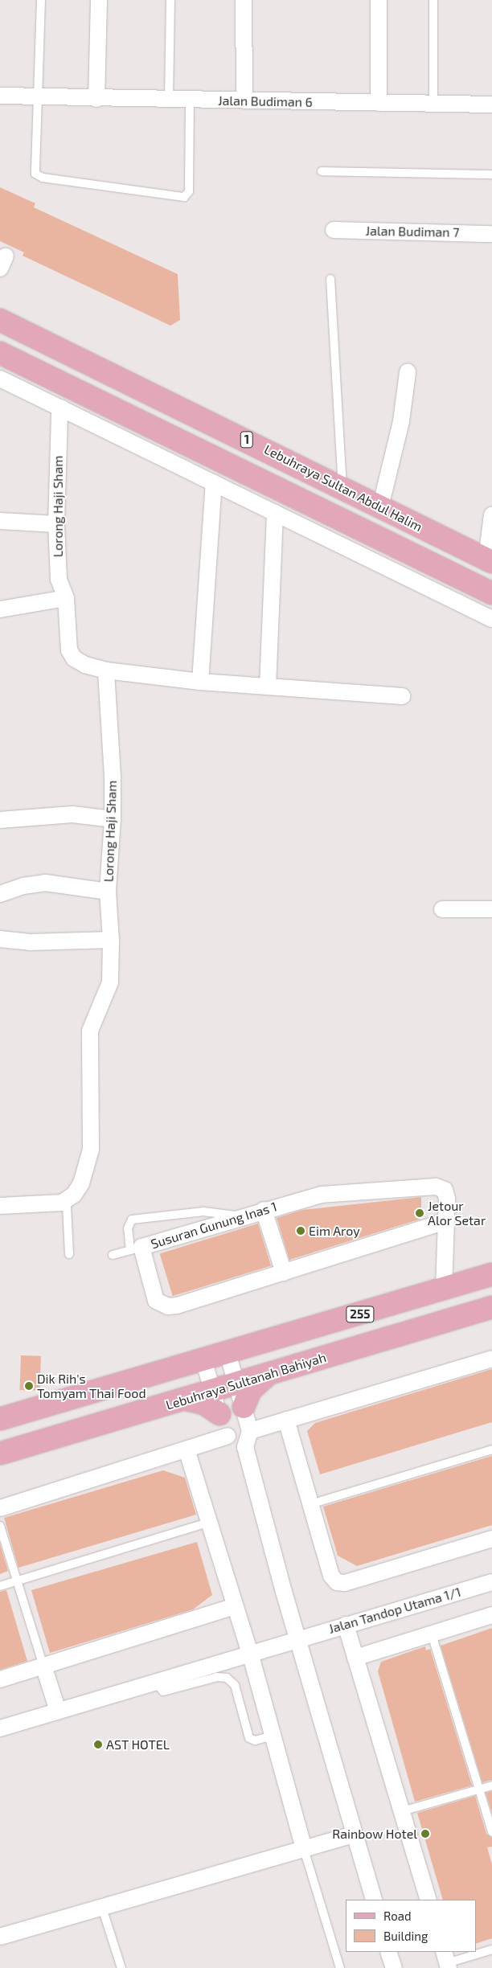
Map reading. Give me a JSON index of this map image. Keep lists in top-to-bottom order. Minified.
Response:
{"streets":{"main road":["1","Lebuhraya Sultan Abdul Halim","255","Lebuhraya Sultanah Bahiyah"],"street":["Jalan Budiman 6","Jalan Budiman 7","Lorong Haji Sham","Susuran Gunung Inas 1","Jalan Tandop Utama 1/1"]},"places":["Jetour Alor Setar","Eim Aroy","Dik Rih's Tomyam Thai Food","AST HOTEL","Rainbow Hotel"],"legend":["Road","Building"]}
